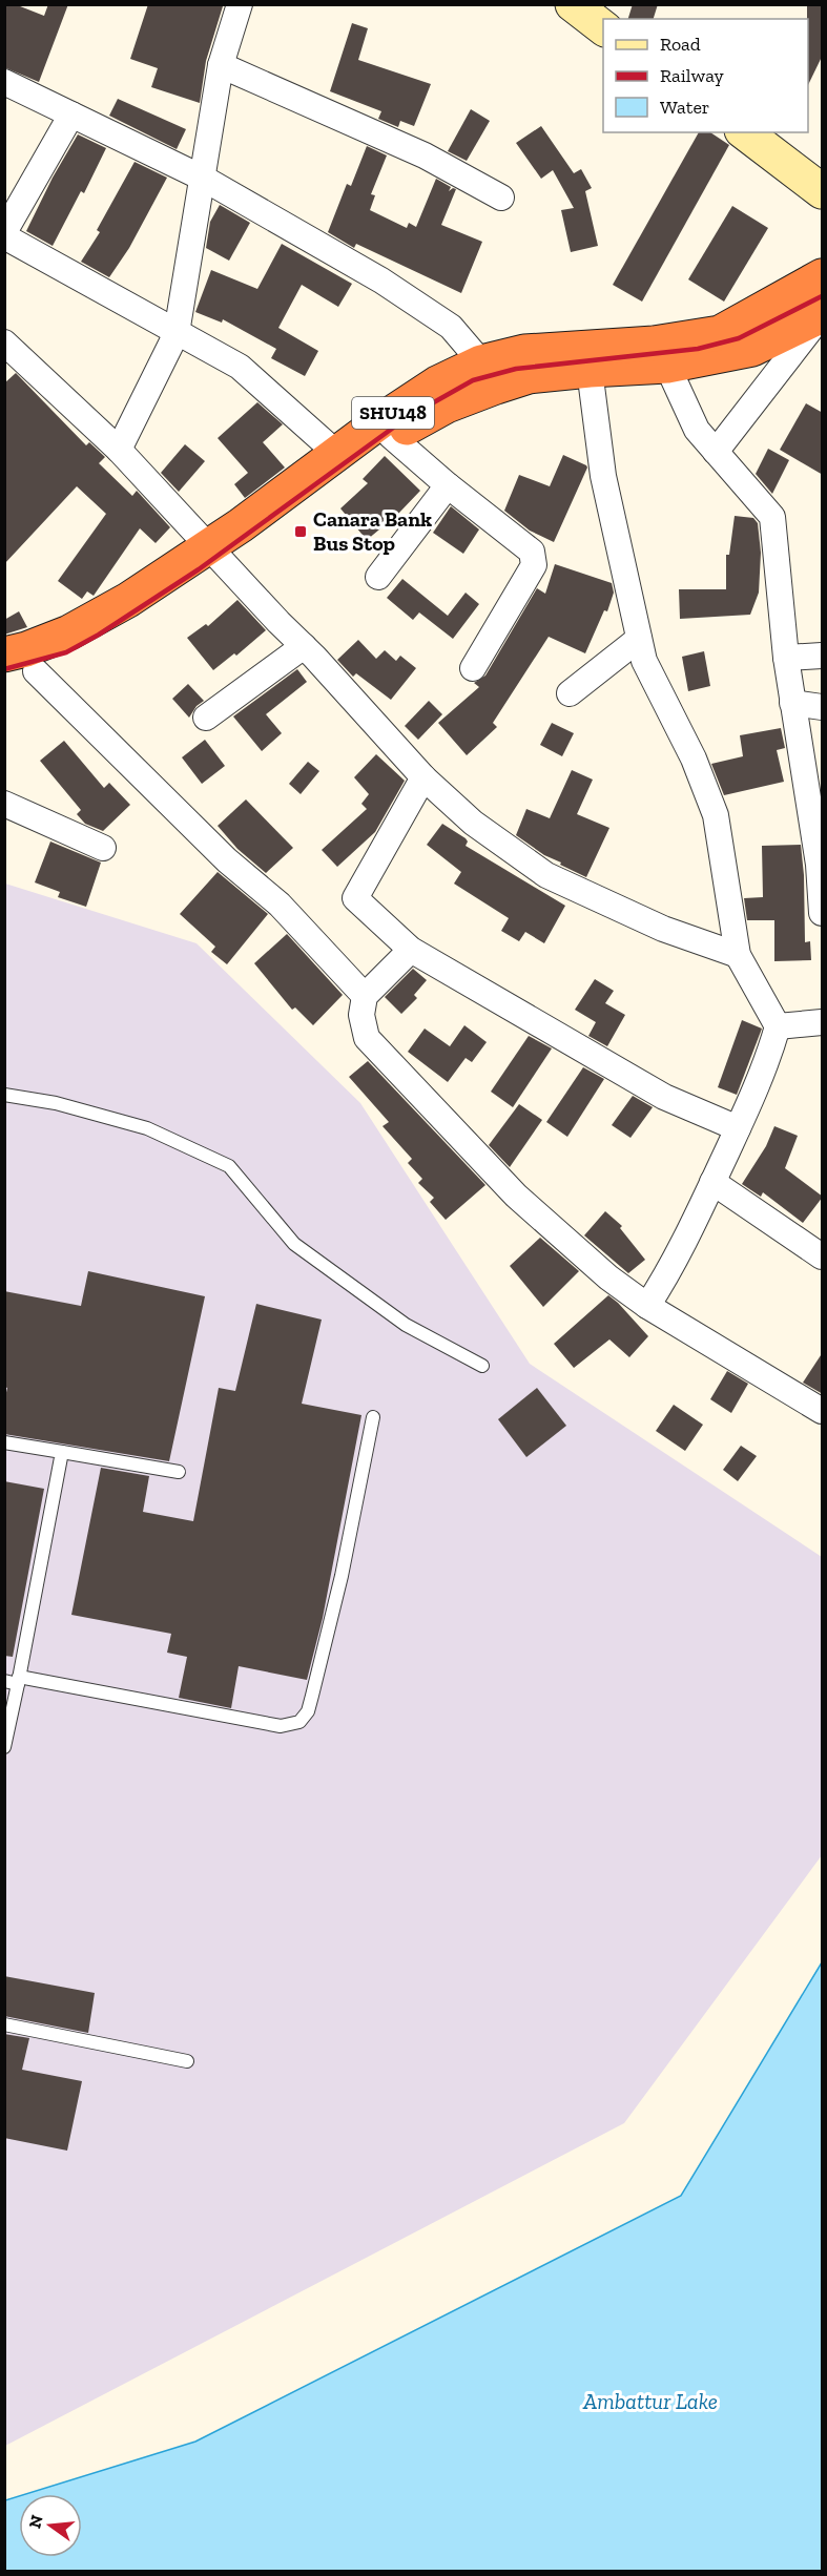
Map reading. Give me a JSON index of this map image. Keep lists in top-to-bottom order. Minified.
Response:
{"streets":{"highway":["SHU148"]},"water":["Ambattur Lake"],"places":{"transit":["Canara Bank Bus Stop"]},"legend":["Road","Railway","Water"],"north":"left"}
